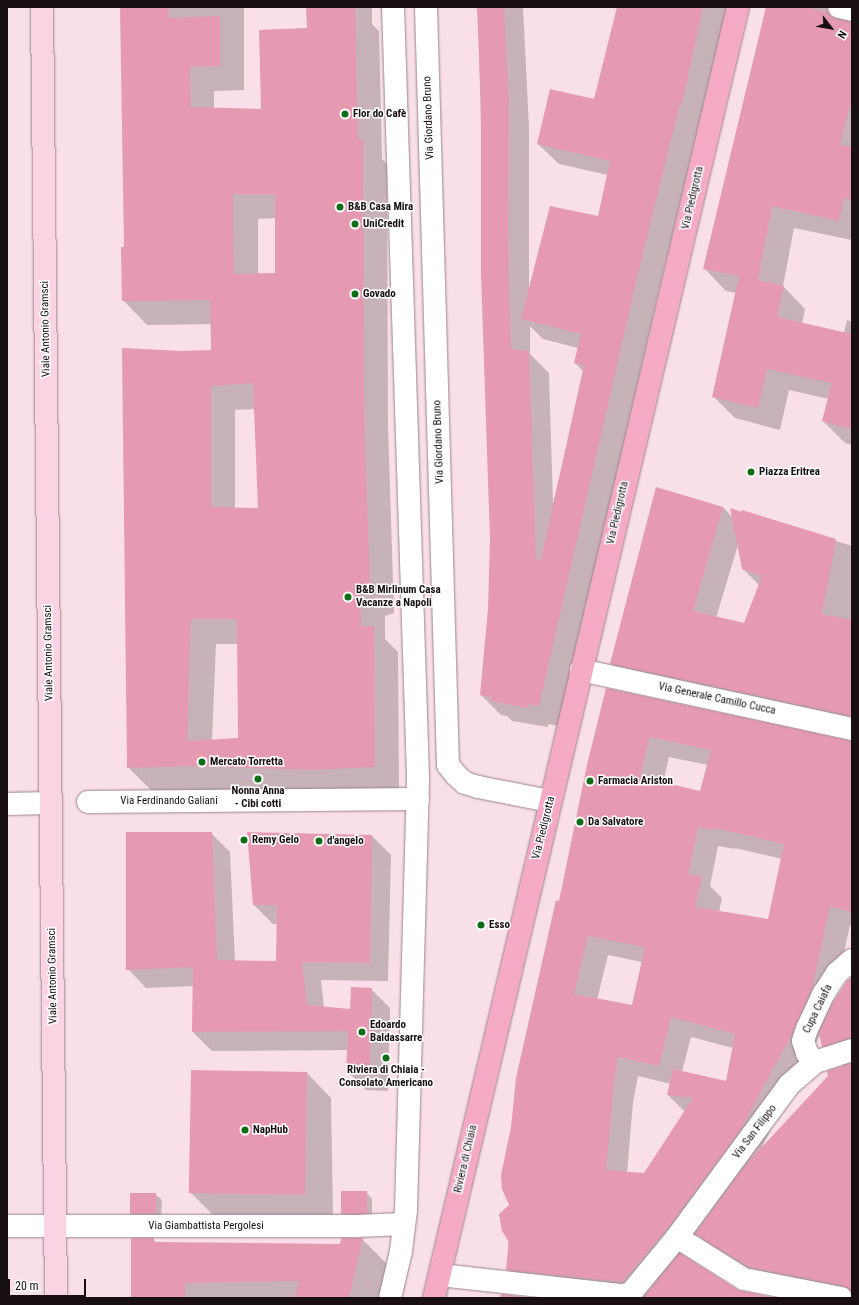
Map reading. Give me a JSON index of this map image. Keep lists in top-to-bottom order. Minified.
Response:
{"streets":{"main road":["Via Piedigrotta","Riviera di Chiaia"],"street":["Via Giordano Bruno","Viale Antonio Gramsci","Via Generale Camillo Cucca","Via Ferdinando Galiani","Cupa Caiafa","Via San Filippo","Via Giambattista Pergolesi"]},"crossings":[["Via Giordano Bruno","Via Piedigrotta"],["Via Piedigrotta","Via Generale Camillo Cucca"],["Via Piedigrotta","Riviera di Chiaia"],["Viale Antonio Gramsci","Via Giambattista Pergolesi"],["Cupa Caiafa","Via San Filippo"],["Via San Filippo","Riviera di Chiaia"]],"places":["Flor do Cafè","B&B Casa Mira","UniCredit","Govado","Piazza Eritrea","B&B Mirlinum Casa Vacanze a Napoli","Mercato Torretta","Nonna Anna - Cibi cotti","Farmacia Ariston","Da Salvatore","Remy Gelo","d'angelo","Esso","Edoardo Baldassarre","Riviera di Chiaia - Consolato Americano","NapHub"],"scale_bar":"20 m","north":"bottom right"}
